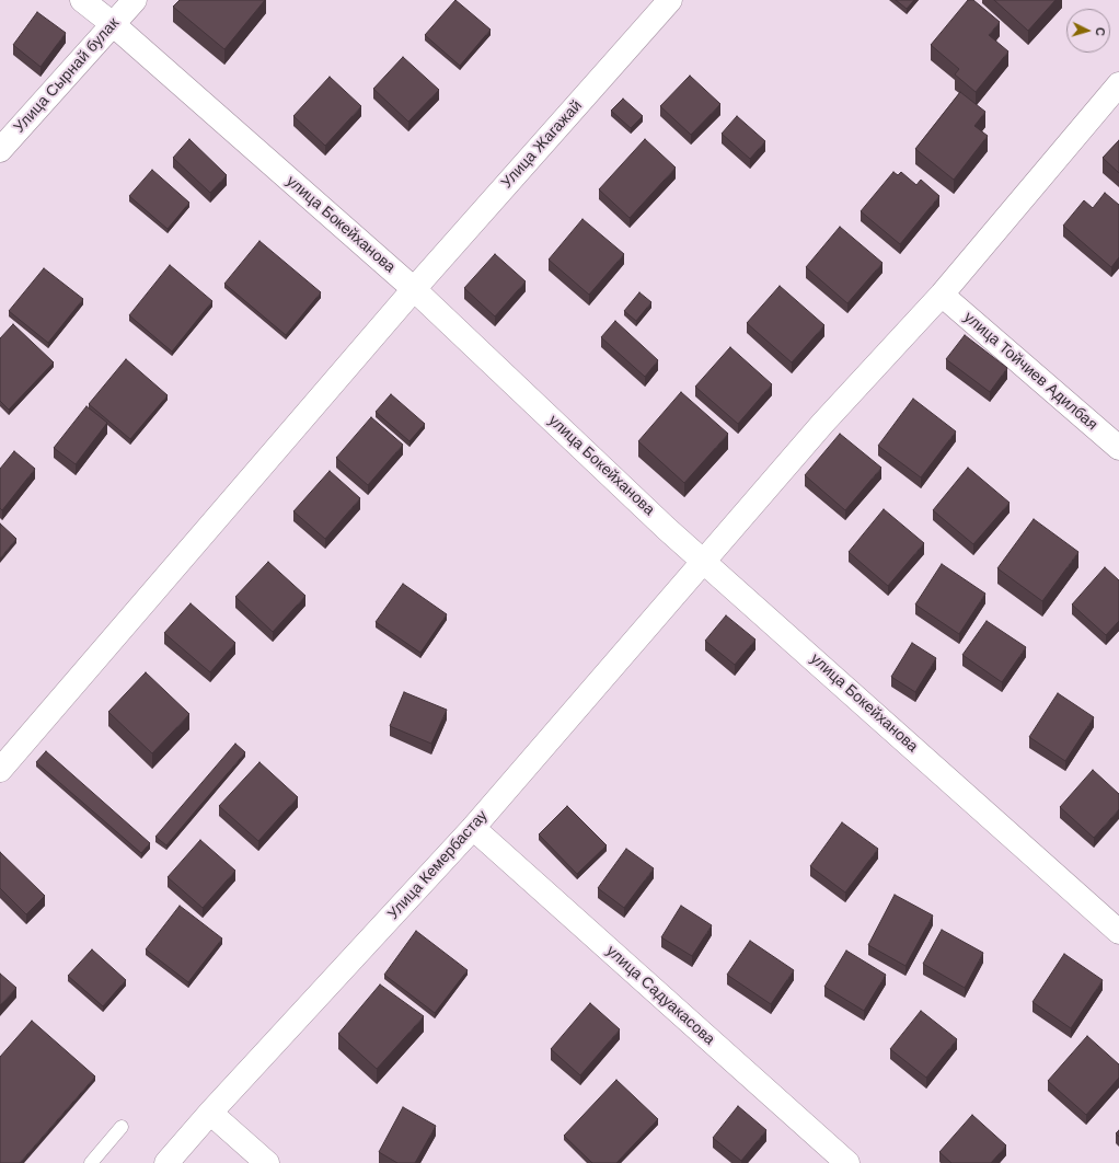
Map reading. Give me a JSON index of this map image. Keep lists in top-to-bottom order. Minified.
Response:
{"streets":{"street":["Улица Сырнай булак","Улица Жагажай","улица Бокейханова","улица Тойчиев Адилбая","Улица Кемербастау","улица Садуакасова"]},"crossings":[["Улица Сырнай булак","улица Бокейханова"],["Улица Жагажай","улица Бокейханова"],["улица Бокейханова","Улица Кемербастау"],["улица Тойчиев Адилбая","Улица Кемербастау"],["Улица Кемербастау","улица Садуакасова"]],"north":"right"}
